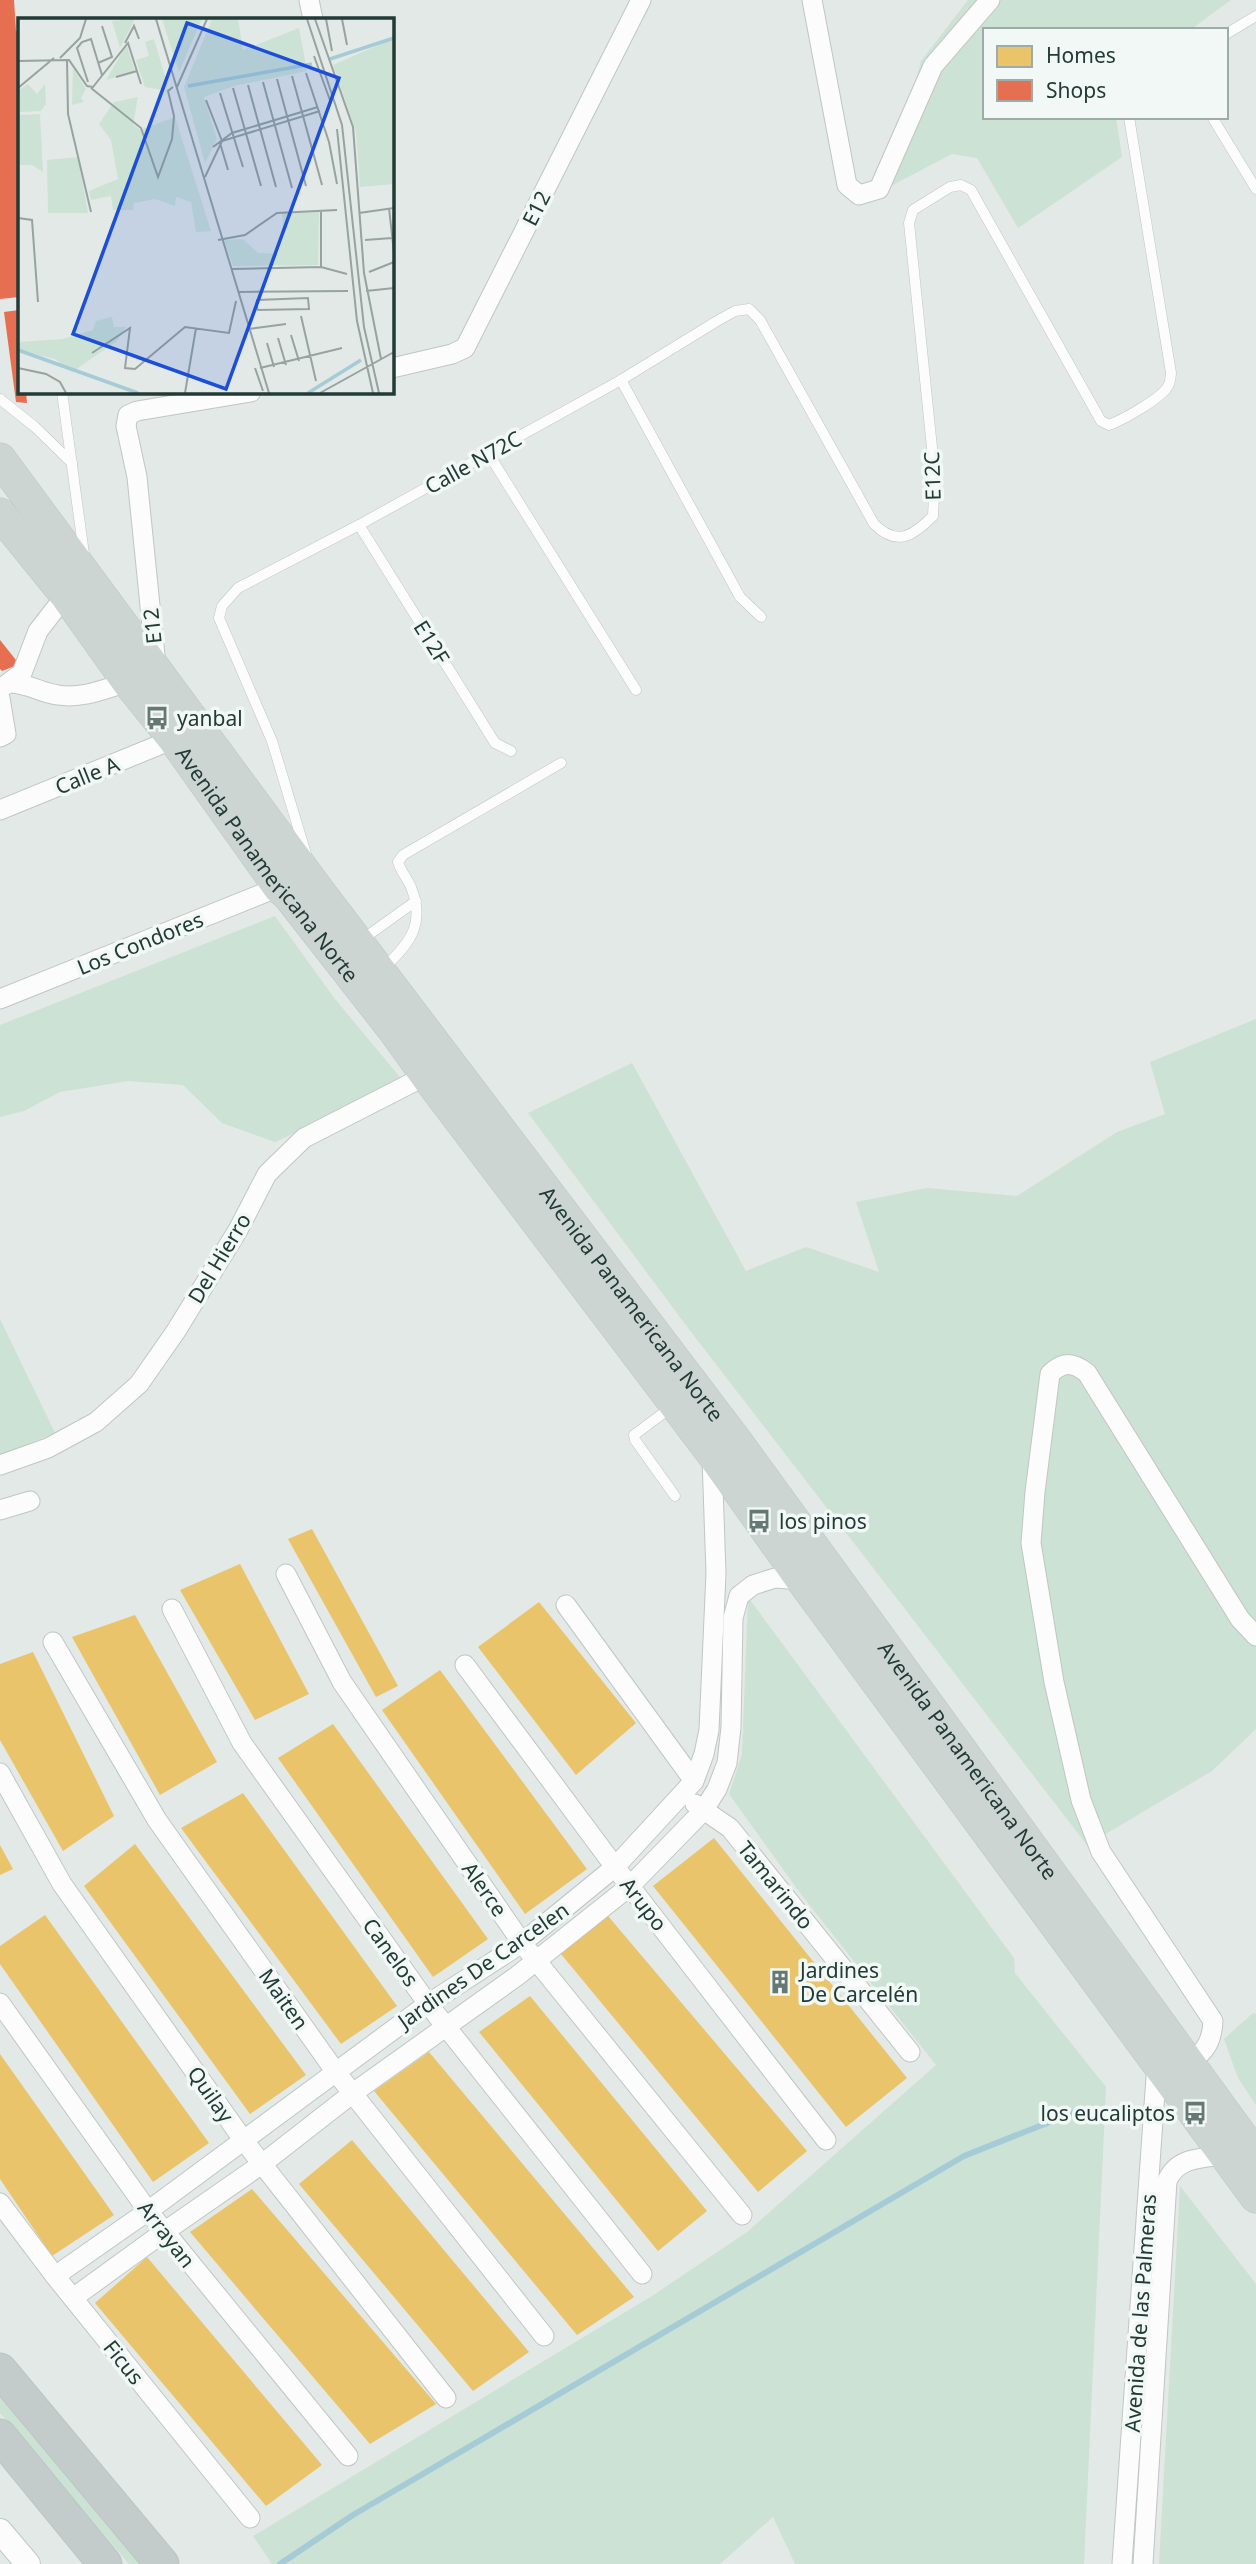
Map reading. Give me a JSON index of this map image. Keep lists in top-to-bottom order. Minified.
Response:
{"streets":{"main road":["Avenida Panamericana Norte"],"street":["E12","Calle A","Los Condores","Del Hierro","Tamarindo","Alerce","Arupo","Canelos","Jardines De Carcelen","Maiten","Quilay","Arrayan","Avenida de las Palmeras","Ficus"],"lane":["Calle N72C","E12C","E12F"]},"crossings":[["E12","Avenida Panamericana Norte"],["Calle N72C","E12C"],["Calle N72C","E12F"],["Calle N72C","Avenida Panamericana Norte"],["Calle A","Avenida Panamericana Norte"],["Avenida Panamericana Norte","Los Condores"],["Avenida Panamericana Norte","Del Hierro"],["Avenida Panamericana Norte","Jardines De Carcelen"],["Avenida Panamericana Norte","Avenida de las Palmeras"],["Tamarindo","Jardines De Carcelen"],["Alerce","Jardines De Carcelen"],["Arupo","Jardines De Carcelen"],["Canelos","Jardines De Carcelen"],["Jardines De Carcelen","Maiten"],["Jardines De Carcelen","Quilay"],["Jardines De Carcelen","Arrayan"],["Jardines De Carcelen","Ficus"]],"places":{"bus stop":["yanbal","los pinos","los eucaliptos"],"building":["Jardines De Carcelén"]},"legend":["Homes","Shops"]}
